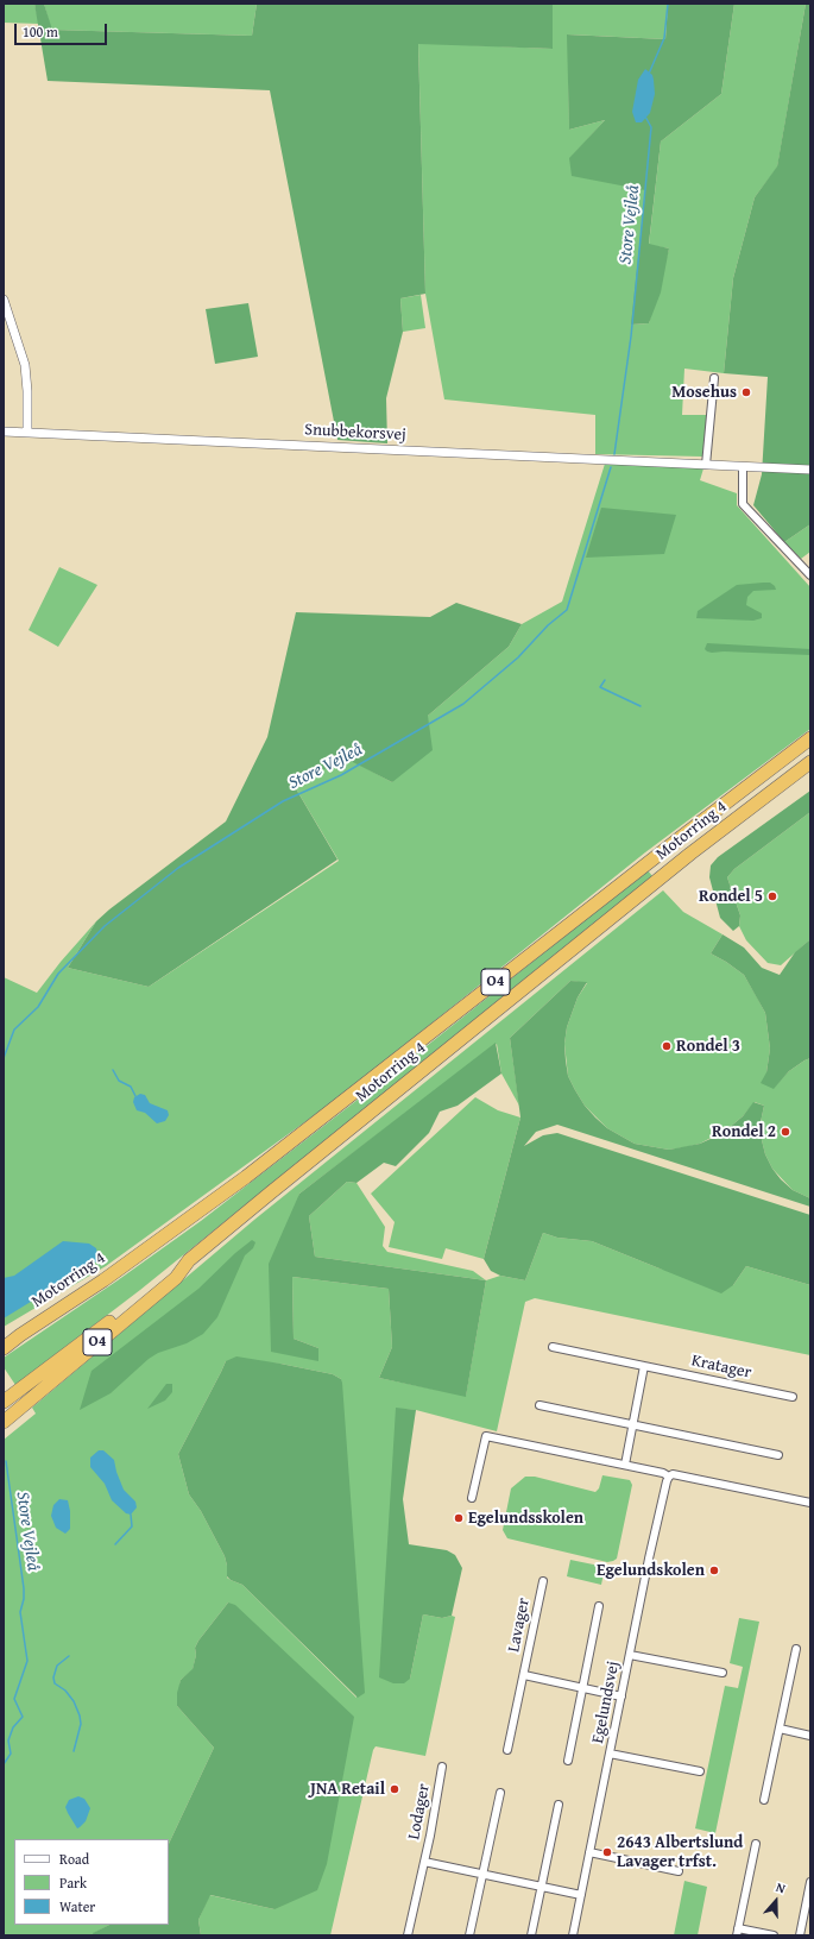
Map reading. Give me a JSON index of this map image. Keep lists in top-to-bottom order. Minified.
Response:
{"streets":{"highway":["Motorring 4","O4"],"street":["Snubbekorsvej","Kratager","Lavager","Egelundsvej","Lodager"]},"crossings":[["Lavager","Egelundsvej"],["Egelundsvej","Lodager"]],"water":["Store Vejleå"],"places":["Mosehus","Rondel 5","Rondel 3","Rondel 2","Egelundsskolen","Egelundskolen","JNA Retail","2643 Albertslund Lavager trfst."],"legend":["Road","Park","Water"],"scale_bar":"100 m","north":"top"}
